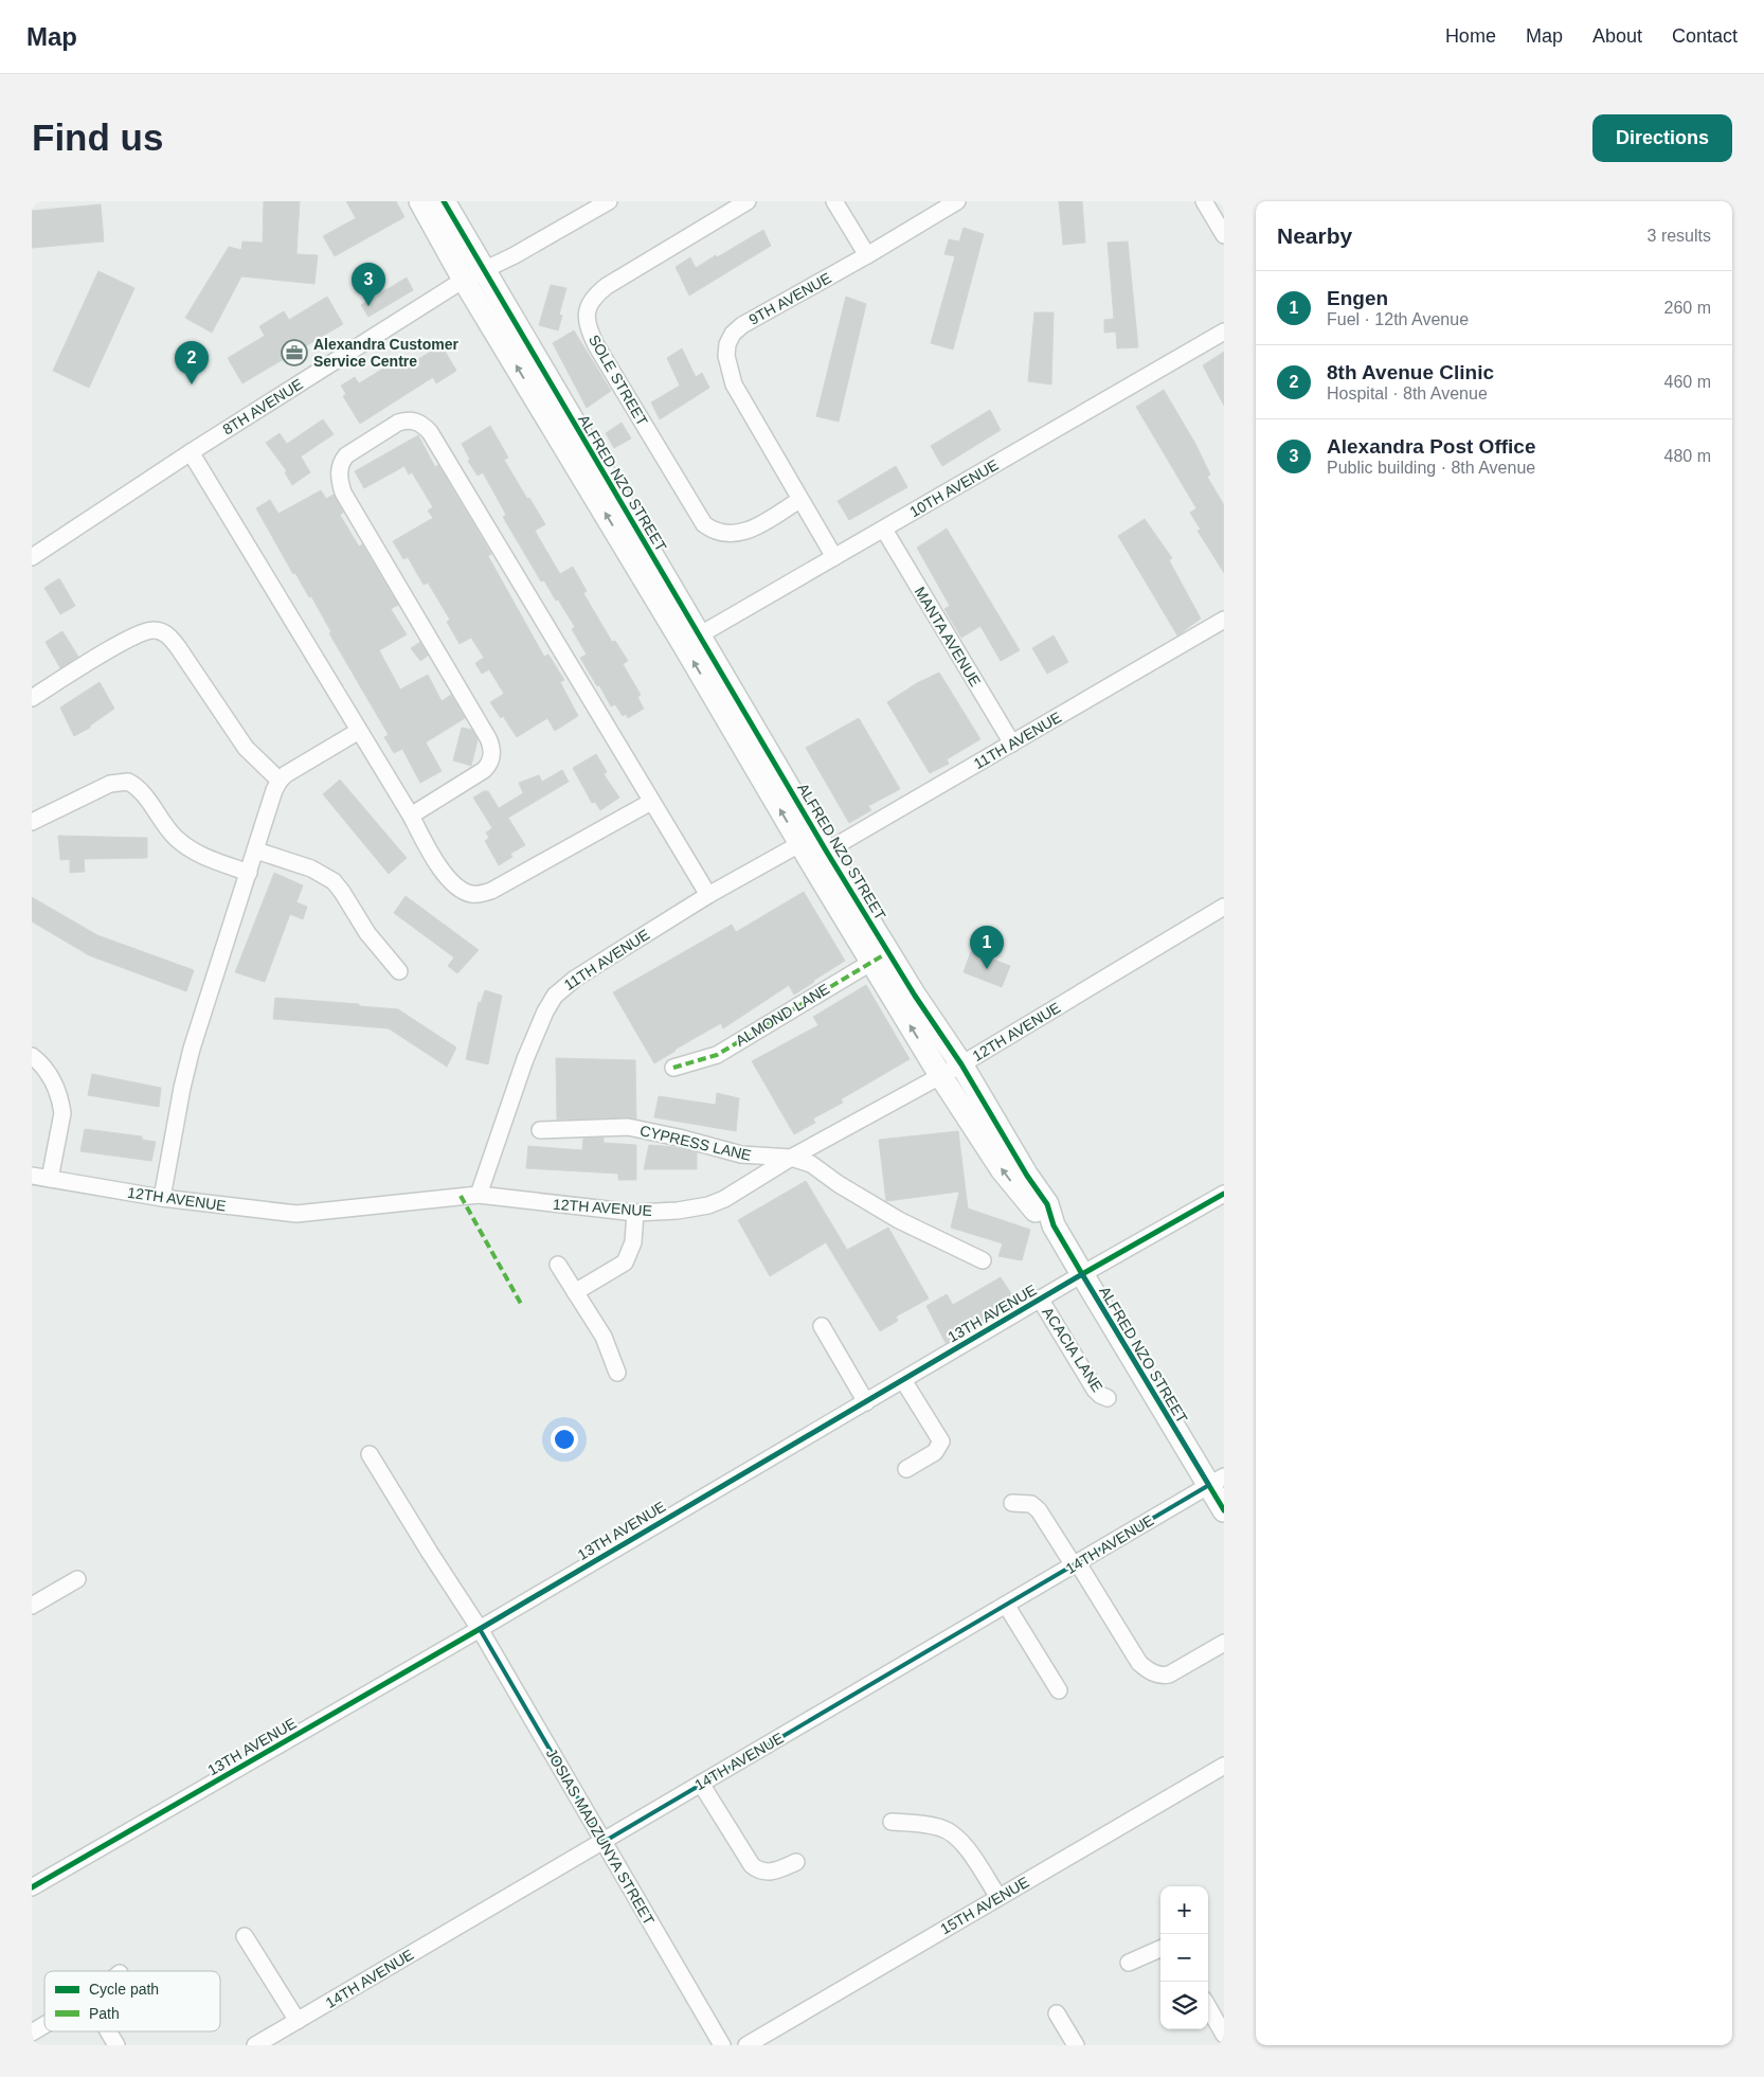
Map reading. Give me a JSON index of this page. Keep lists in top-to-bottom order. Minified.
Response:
{"streets":{"street":["9TH AVENUE","SOLE STREET","8TH AVENUE","ALFRED NZO STREET","10TH AVENUE","MANTA AVENUE","11TH AVENUE","ALMOND LANE","12TH AVENUE","CYPRESS LANE","13TH AVENUE","ACACIA LANE","14TH AVENUE","JOSIAS MADZUNYA STREET","15TH AVENUE"]},"crossings":[["9TH AVENUE","SOLE STREET"],["9TH AVENUE","10TH AVENUE"],["8TH AVENUE","ALFRED NZO STREET"],["ALFRED NZO STREET","10TH AVENUE"],["ALFRED NZO STREET","11TH AVENUE"],["ALFRED NZO STREET","ALMOND LANE"],["ALFRED NZO STREET","12TH AVENUE"],["ALFRED NZO STREET","13TH AVENUE"],["ALFRED NZO STREET","14TH AVENUE"],["10TH AVENUE","MANTA AVENUE"],["MANTA AVENUE","11TH AVENUE"],["11TH AVENUE","12TH AVENUE"],["12TH AVENUE","CYPRESS LANE"],["13TH AVENUE","ACACIA LANE"],["13TH AVENUE","JOSIAS MADZUNYA STREET"],["14TH AVENUE","JOSIAS MADZUNYA STREET"]],"places":{"office":["Alexandra Customer Service Centre"]},"legend":["Cycle path","Path"],"page":{"header":"Map","nav":["Home","Map","About","Contact"],"buttons":"Directions","title":"Find us","heading":["Nearby","3 results"],"pins":["3","2","1"],"list":[{"mark":"1","name":"Engen","note":"Fuel · 12th Avenue","value":"260 m"},{"mark":"2","name":"8th Avenue Clinic","note":"Hospital · 8th Avenue","value":"460 m"},{"mark":"3","name":"Alexandra Post Office","note":"Public building · 8th Avenue","value":"480 m"}],"map_buttons":["+","−"]}}
